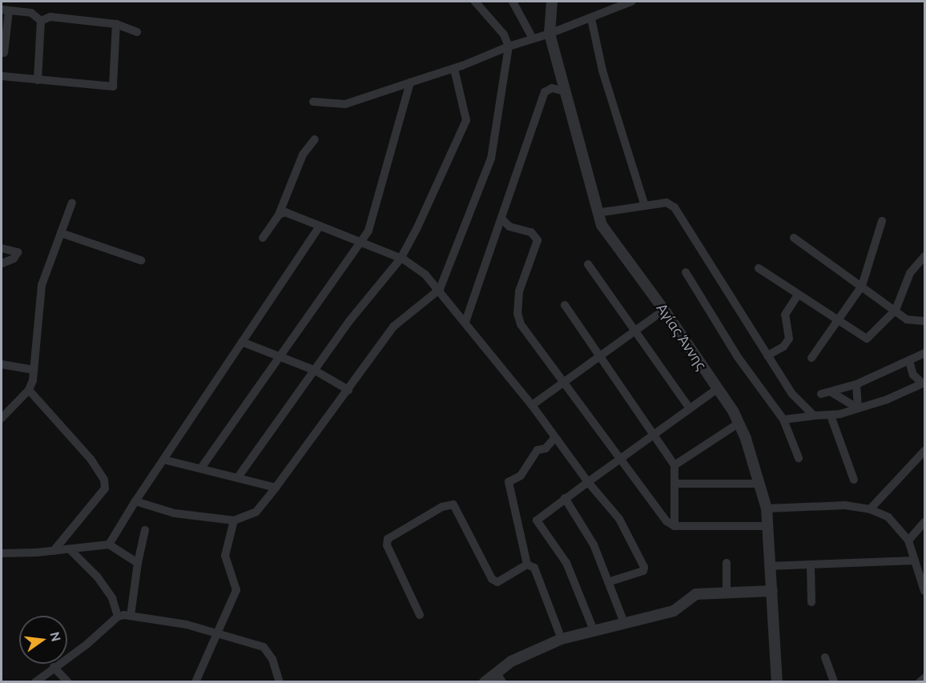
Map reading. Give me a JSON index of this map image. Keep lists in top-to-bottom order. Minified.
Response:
{"streets":{"street":["Αγίας Άννης"]},"north":"right"}
